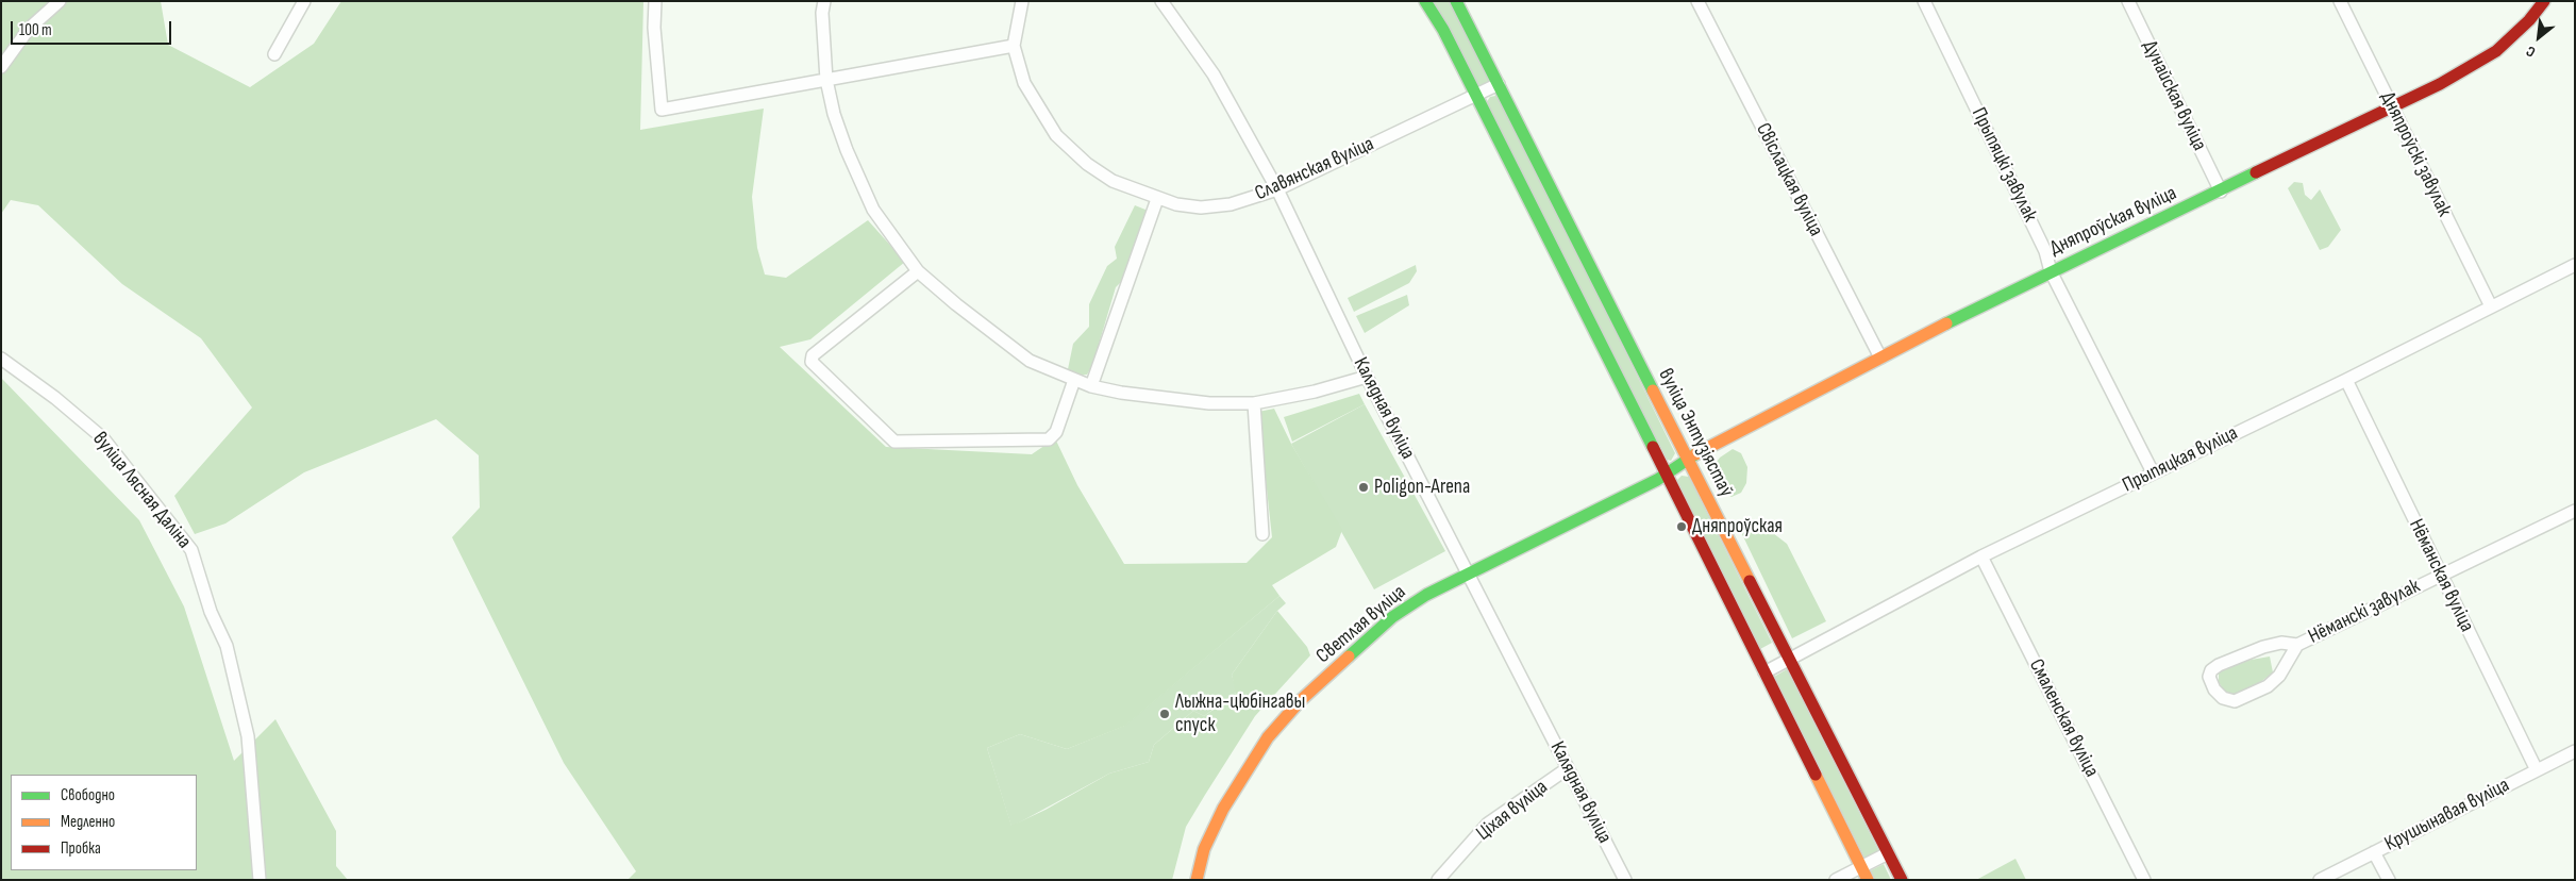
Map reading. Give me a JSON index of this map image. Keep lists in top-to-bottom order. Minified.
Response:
{"streets":{"street":["Дунайская вуліца","Дняпроўскі завулак","Прыпяцкі завулак","Славянская вуліца","Свіслацкая вуліца","Дняпроўская вуліца","Калядная вуліца","вуліца Энтузіястаў","Прыпяцкая вуліца","вуліца Лясная Даліна","Нёманская вуліца","Нёманскі завулак","Светлая вуліца","Смаленская вуліца","Ціхая вуліца","Крушынавая вуліца"]},"crossings":[["Дунайская вуліца","Дняпроўская вуліца"],["Дняпроўскі завулак","Дняпроўская вуліца"],["Дняпроўскі завулак","Прыпяцкая вуліца"],["Прыпяцкі завулак","Дняпроўская вуліца"],["Прыпяцкі завулак","Прыпяцкая вуліца"],["Славянская вуліца","Калядная вуліца"],["Славянская вуліца","вуліца Энтузіястаў"],["Свіслацкая вуліца","Дняпроўская вуліца"],["Дняпроўская вуліца","вуліца Энтузіястаў"],["Дняпроўская вуліца","Светлая вуліца"],["Калядная вуліца","Светлая вуліца"],["Калядная вуліца","Ціхая вуліца"],["вуліца Энтузіястаў","Прыпяцкая вуліца"],["Прыпяцкая вуліца","Нёманская вуліца"],["Прыпяцкая вуліца","Смаленская вуліца"],["Нёманская вуліца","Нёманскі завулак"],["Нёманская вуліца","Крушынавая вуліца"]],"places":["Poligon-Arena","Дняпроўская","Лыжна-цюбінгавы спуск"],"legend":["Свободно","Медленно","Пробка"],"scale_bar":"100 m","north":"bottom left"}
